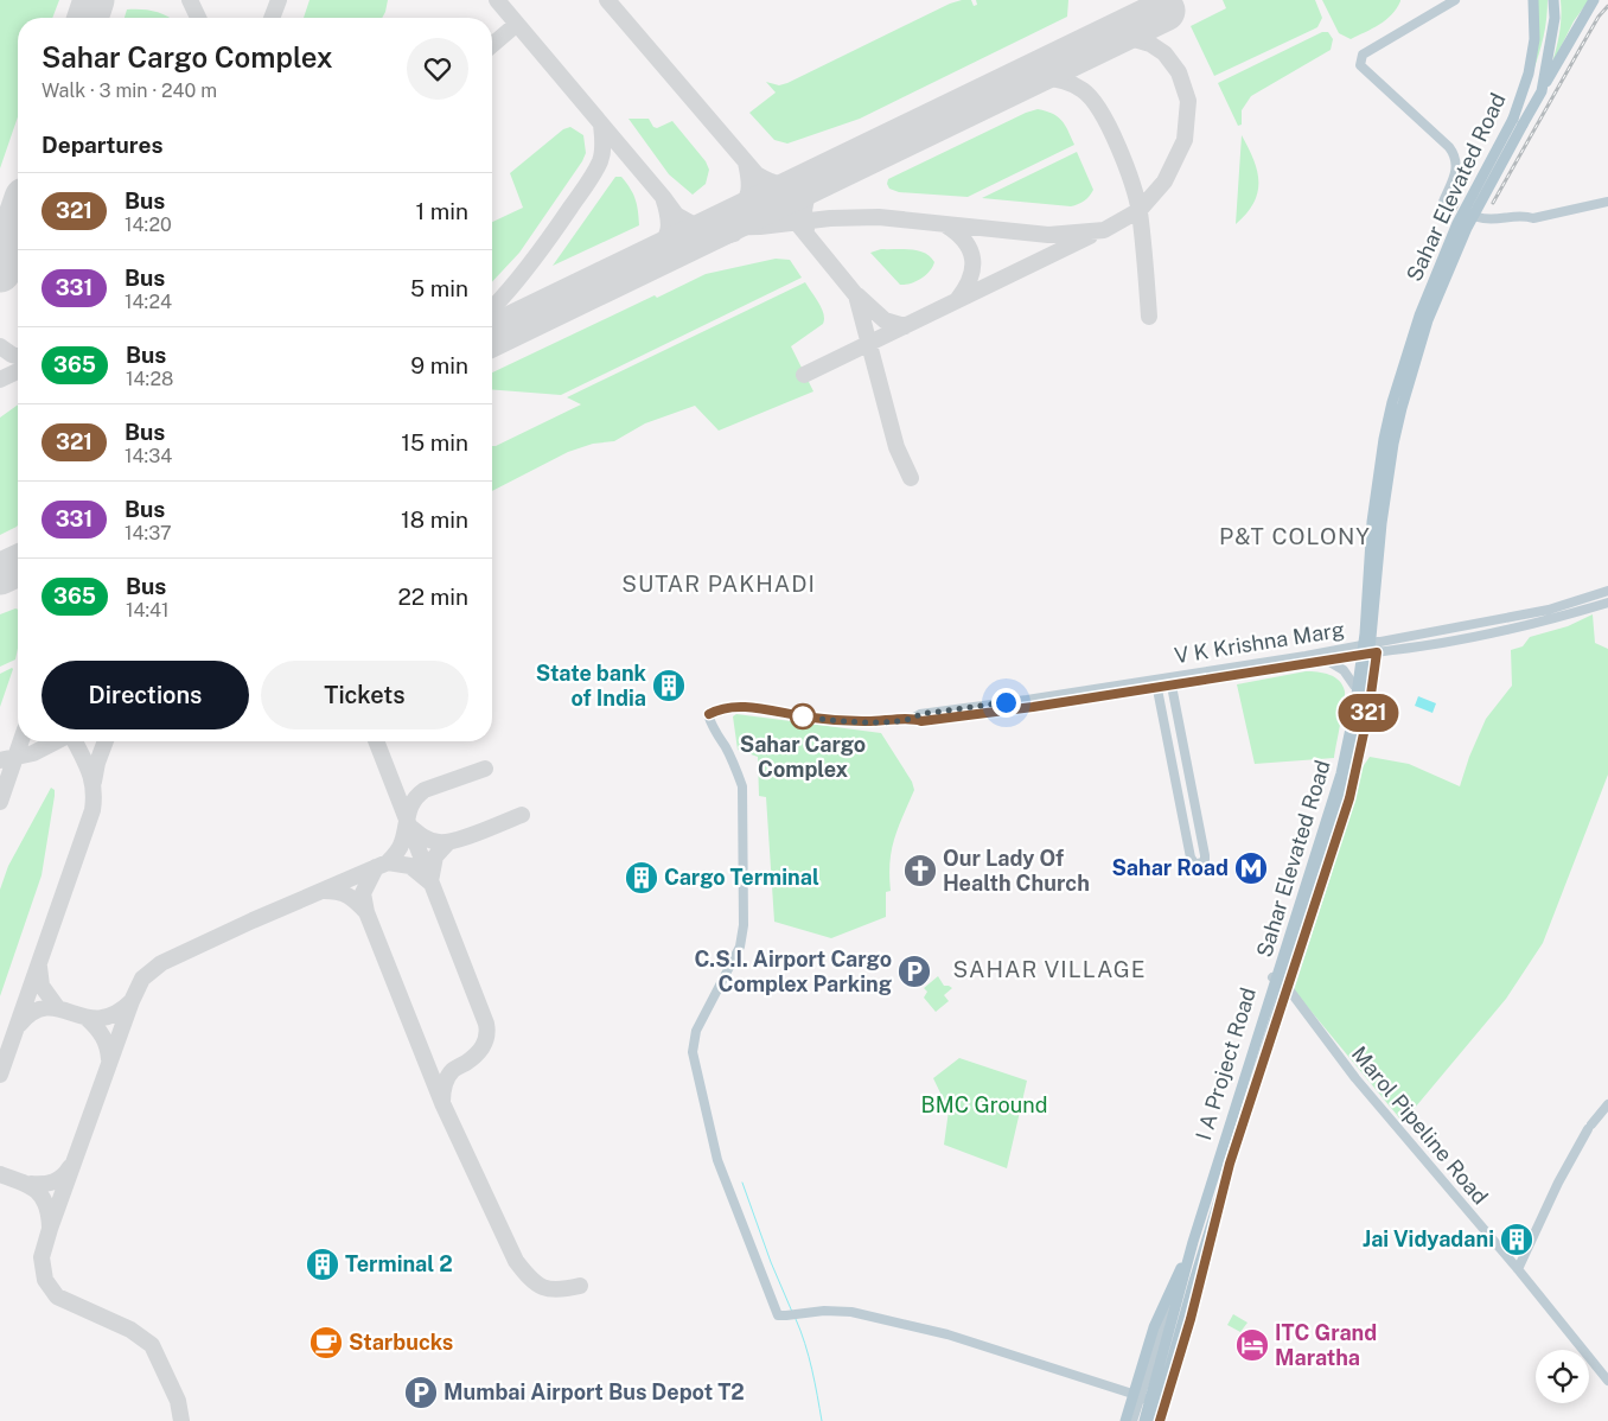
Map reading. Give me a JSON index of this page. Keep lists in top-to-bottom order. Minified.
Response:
{"streets":{"main road":["Sahar Elevated Road"],"street":["V K Krishna Marg","I A Project Road","Marol Pipeline Road"]},"crossings":[["V K Krishna Marg","I A Project Road"],["I A Project Road","Marol Pipeline Road"]],"districts":["P&T COLONY","SUTAR PAKHADI","SAHAR VILLAGE"],"parks":["BMC Ground"],"places":{"building":["State bank of India","Cargo Terminal","Jai Vidyadani","Terminal 2"],"other":["Sahar Cargo Complex"],"metro station":["Sahar Road"],"church":["Our Lady Of Health Church"],"parking":["C.S.I. Airport Cargo Complex Parking","Mumbai Airport Bus Depot T2"],"cafe":["Starbucks"],"hotel":["ITC Grand Maratha"]},"lines":["bus line 321"],"page":{"on_map":"321","heading":[["Sahar Cargo Complex","Walk · 3 min · 240 m"],"Departures"],"list":[{"mark":"321","name":"Bus","note":"14:20","value":"1 min"},{"mark":"331","name":"Bus","note":"14:24","value":"5 min"},{"mark":"365","name":"Bus","note":"14:28","value":"9 min"},{"mark":"321","name":"Bus","note":"14:34","value":"15 min"},{"mark":"331","name":"Bus","note":"14:37","value":"18 min"},{"mark":"365","name":"Bus","note":"14:41","value":"22 min"}],"buttons":["Directions","Tickets"]}}
